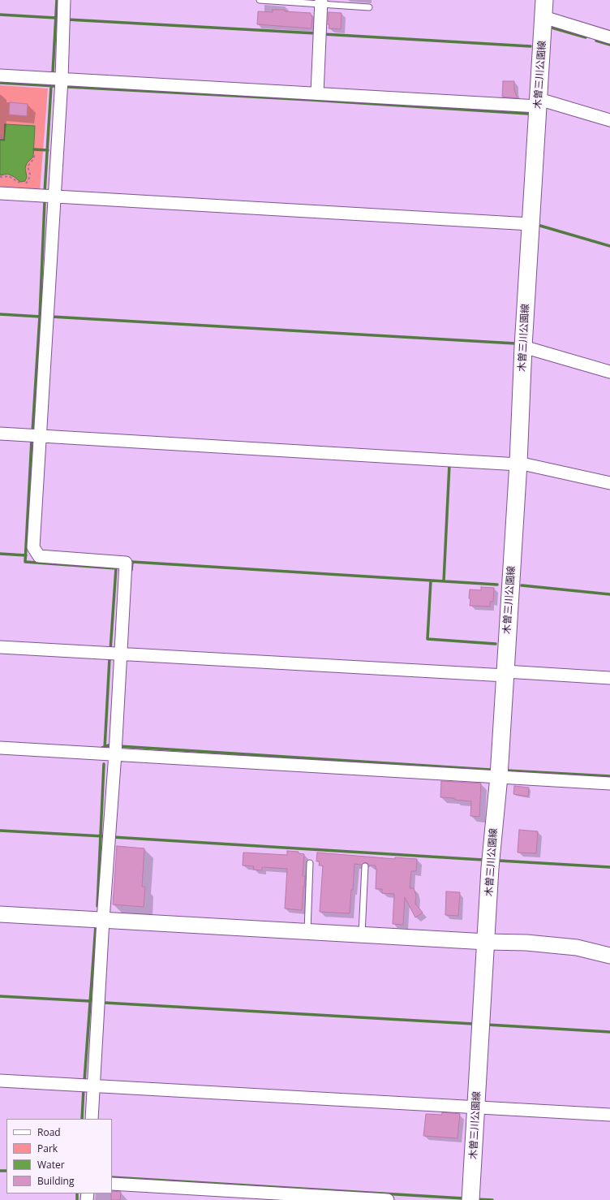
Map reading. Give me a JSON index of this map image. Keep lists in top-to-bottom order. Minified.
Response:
{"streets":{"main road":["木曽三川公園線"]},"legend":["Road","Park","Water","Building"]}
